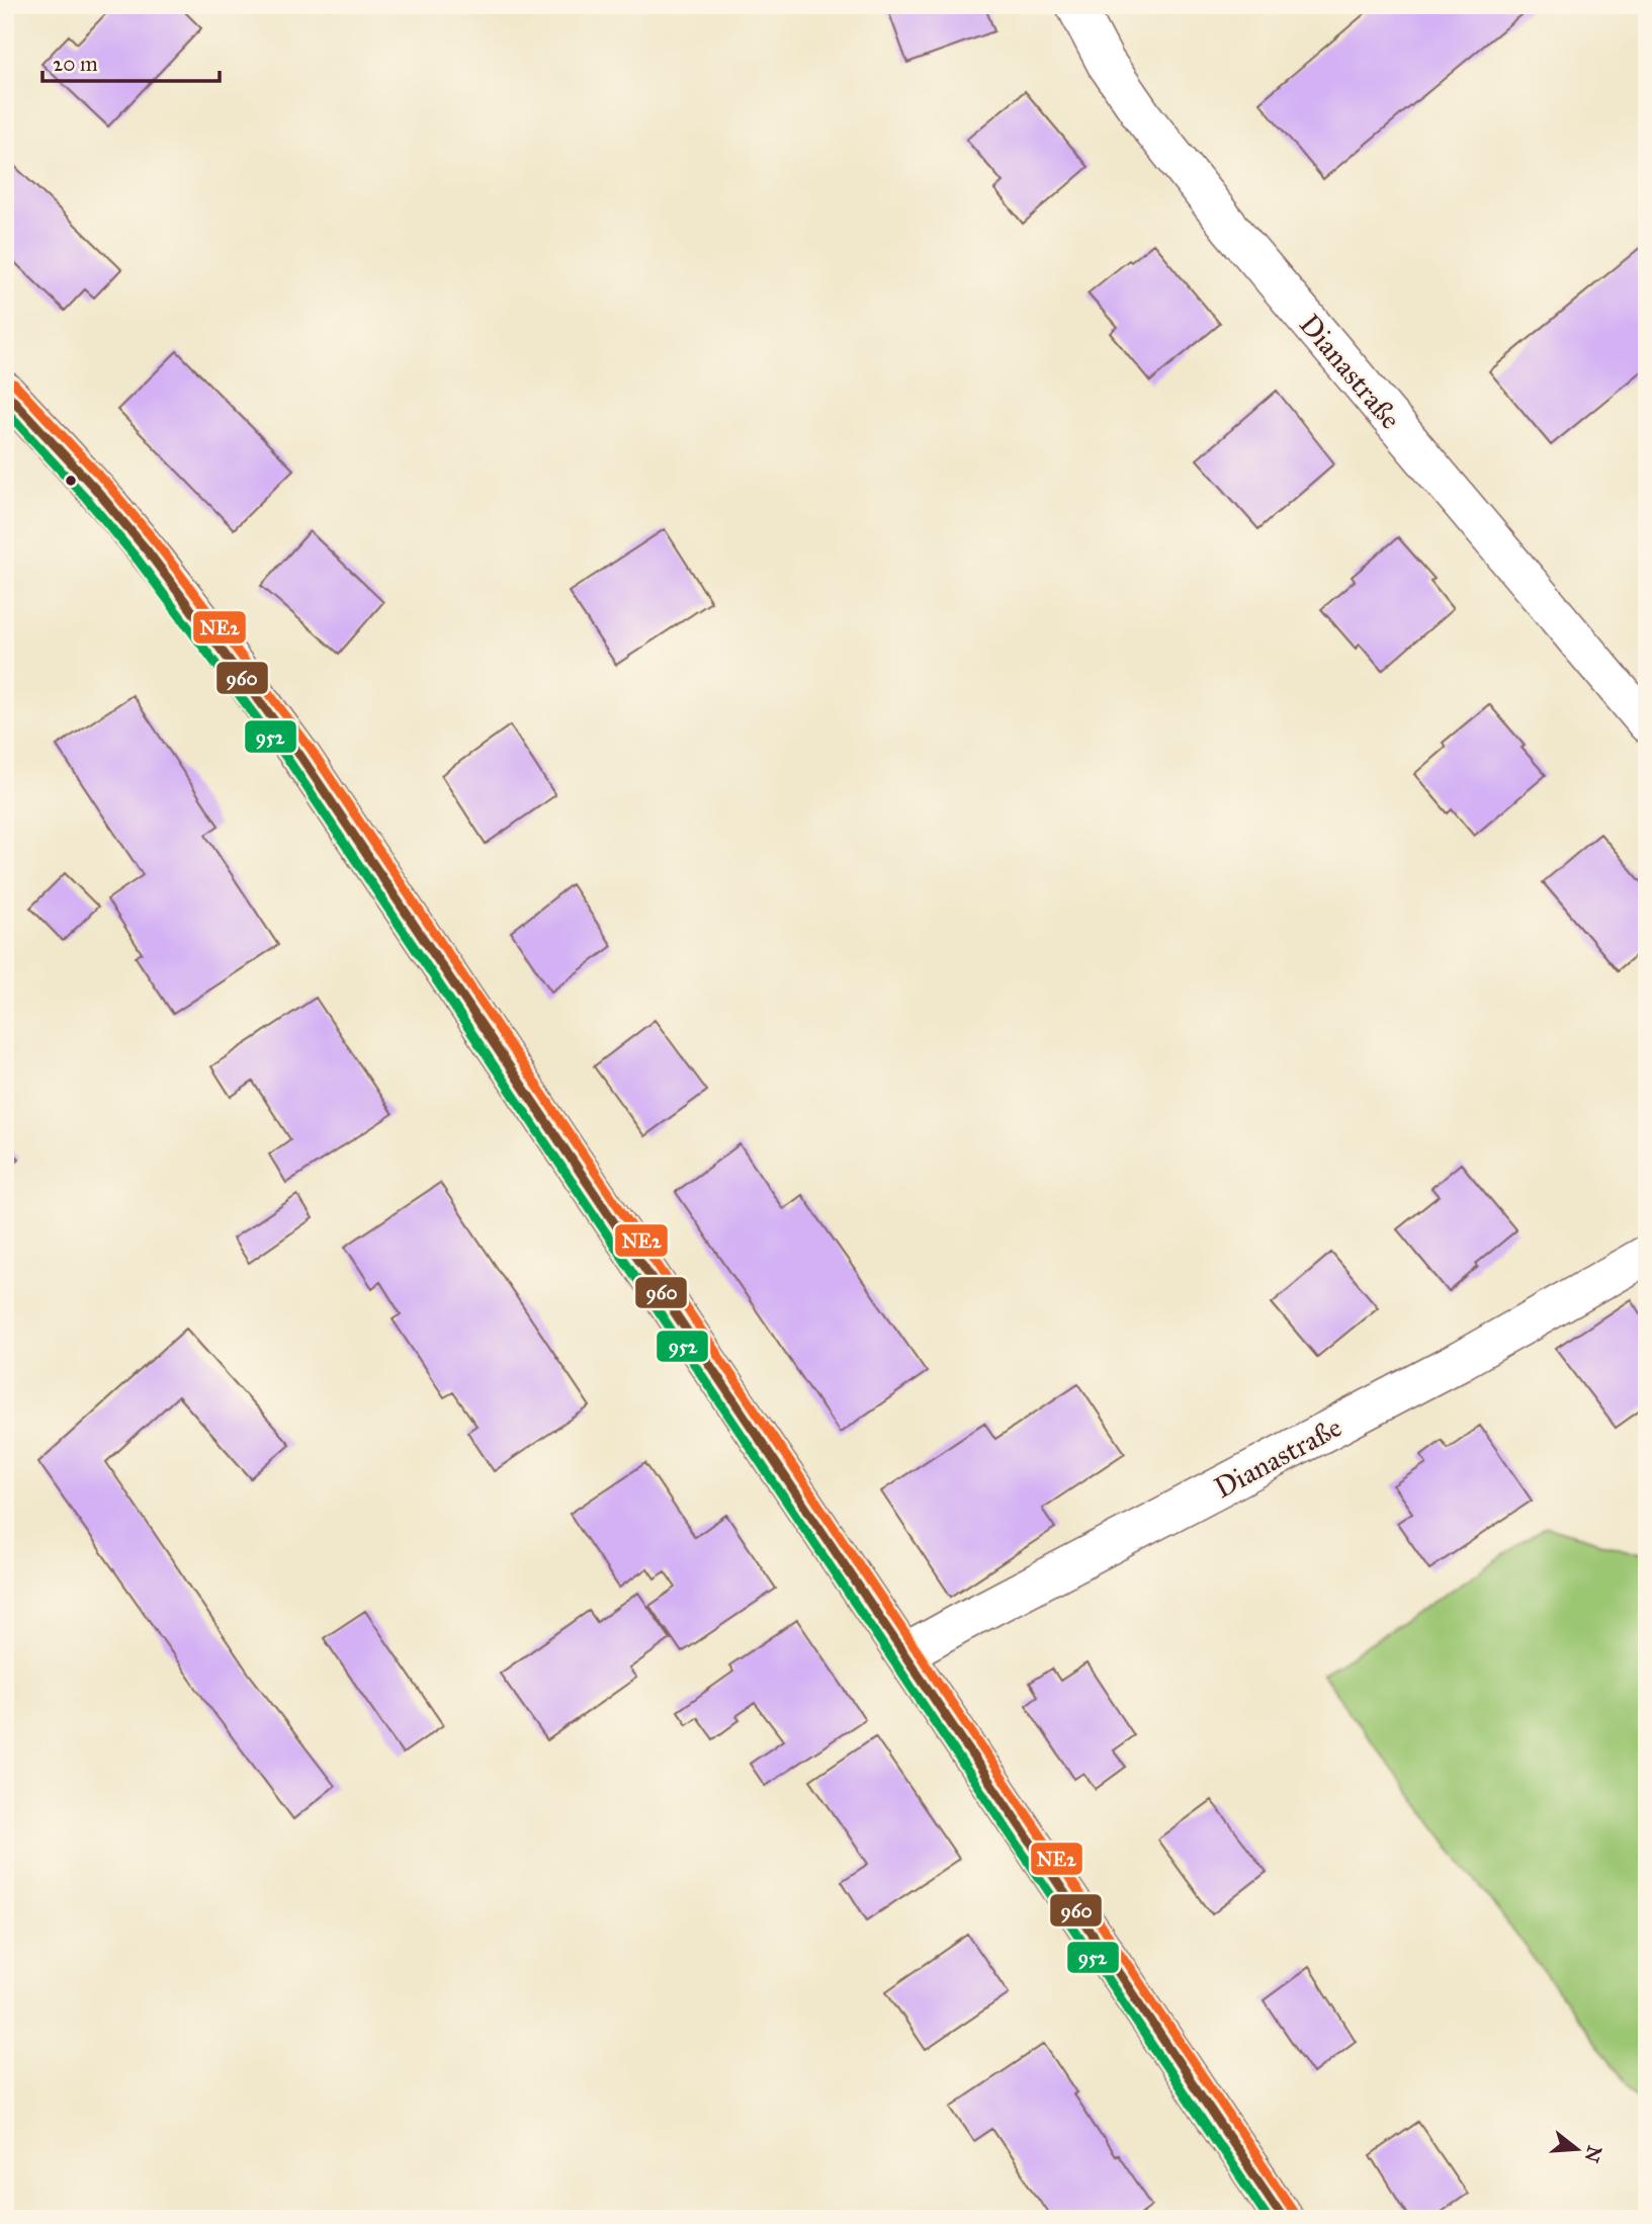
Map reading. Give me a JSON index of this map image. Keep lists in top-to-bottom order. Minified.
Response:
{"streets":{"main road":["Dianastraße"]},"lines":["transit line NE2","transit line 960","transit line 952"],"scale_bar":"20 m","north":"right"}
